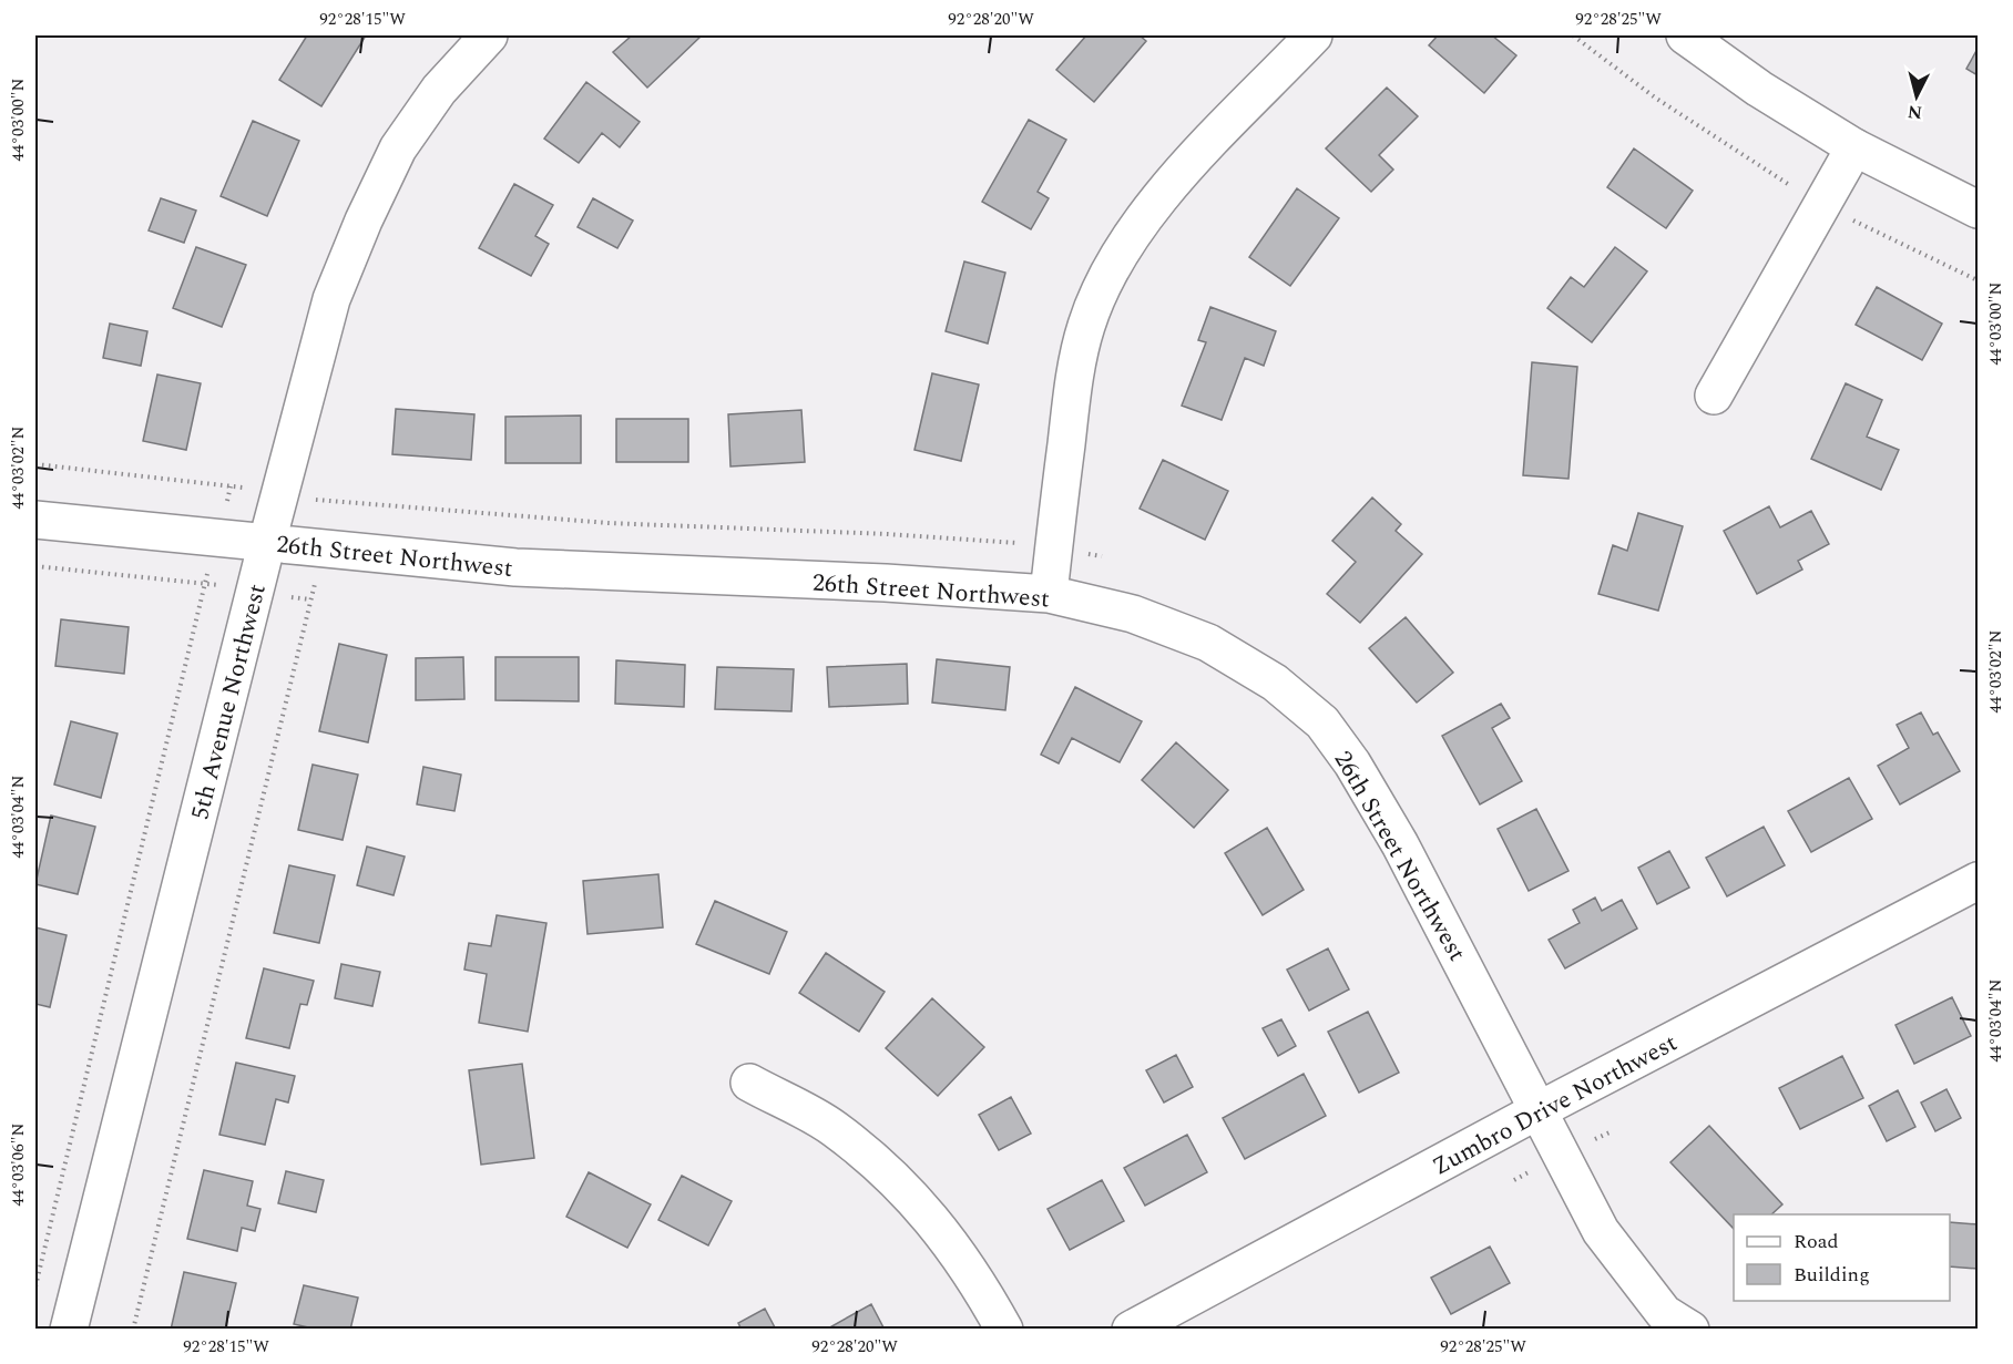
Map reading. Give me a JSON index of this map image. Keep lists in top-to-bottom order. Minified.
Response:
{"streets":{"street":["26th Street Northwest","5th Avenue Northwest","Zumbro Drive Northwest"]},"crossings":[["26th Street Northwest","5th Avenue Northwest"],["26th Street Northwest","Zumbro Drive Northwest"]],"legend":["Road","Building"],"north":"bottom","coordinates":["92°28'15\"W","92°28'20\"W","92°28'25\"W","44°03'00\"N","44°03'02\"N","44°03'04\"N","44°03'06\"N"]}
